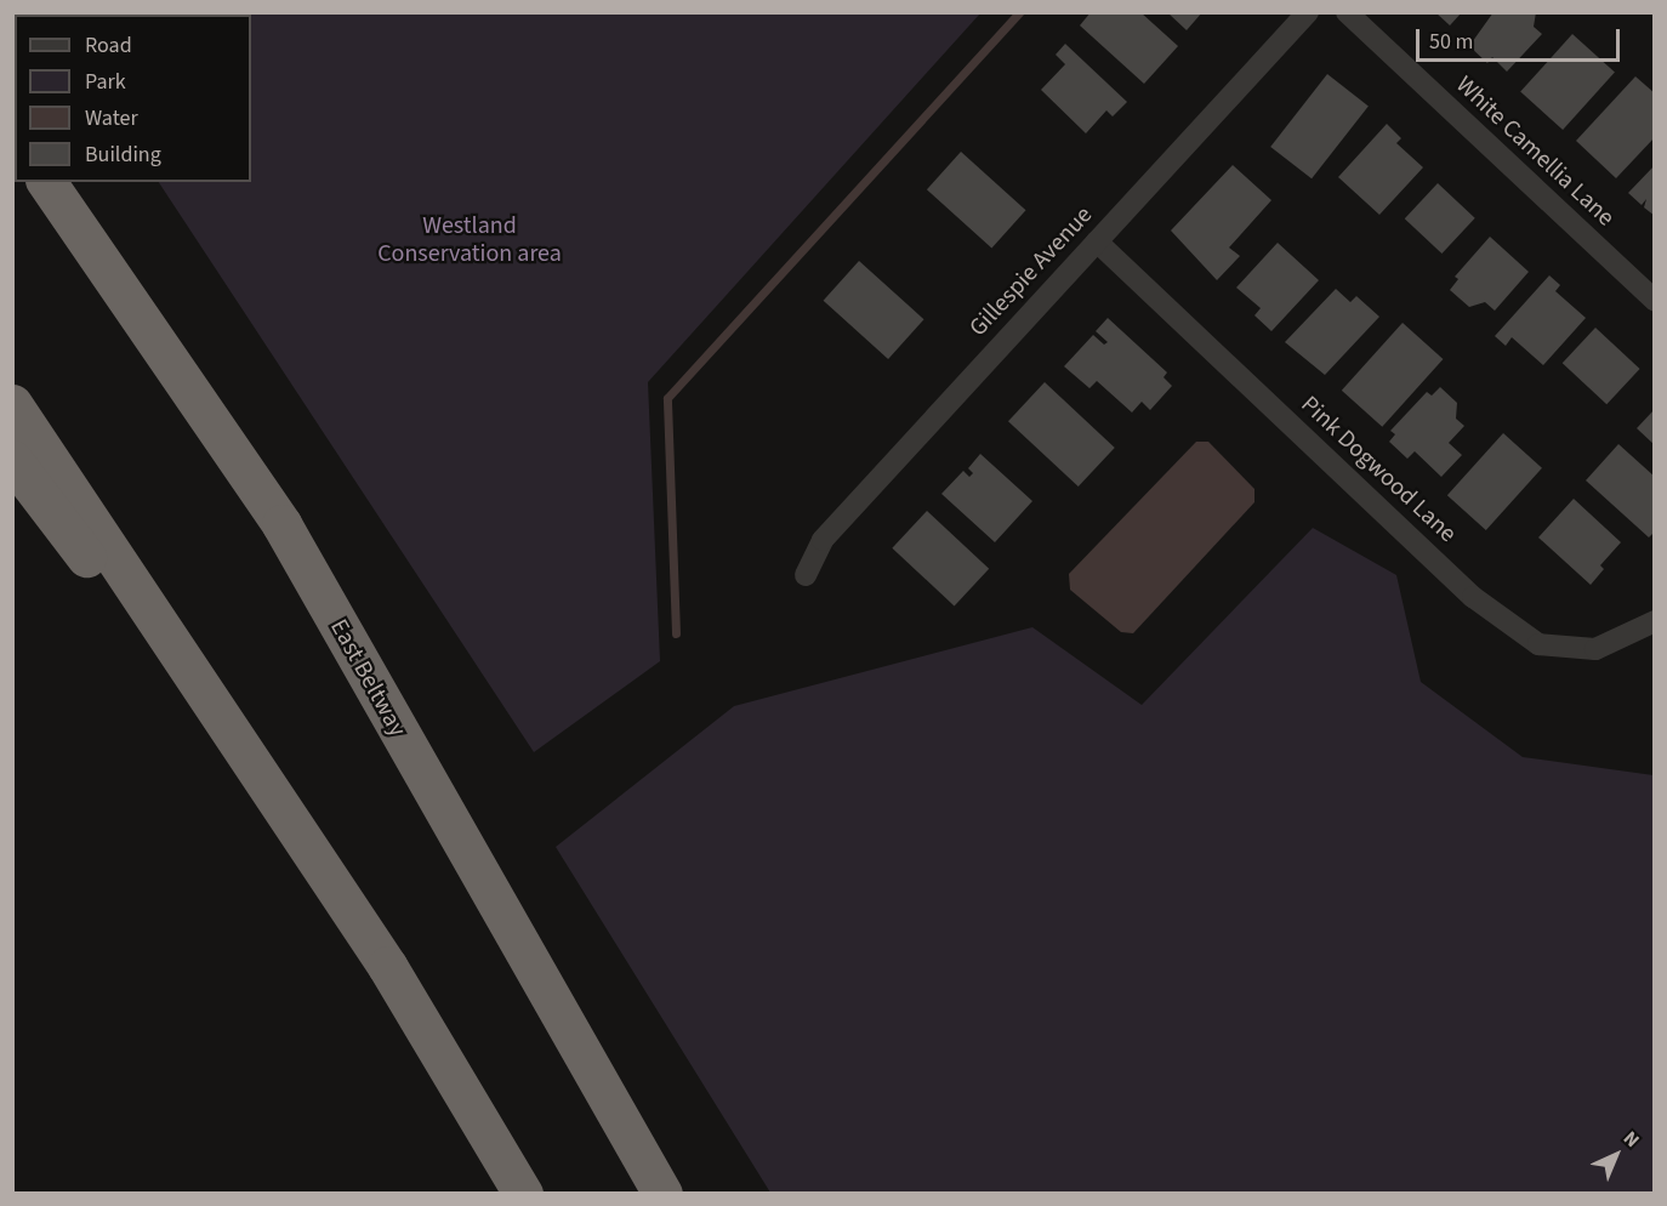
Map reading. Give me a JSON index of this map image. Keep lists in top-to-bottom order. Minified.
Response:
{"streets":{"highway":["East Beltway"],"street":["White Camellia Lane","Gillespie Avenue","Pink Dogwood Lane"]},"crossings":[["Gillespie Avenue","Pink Dogwood Lane"]],"parks":["Westland Conservation area"],"legend":["Road","Park","Water","Building"],"scale_bar":"50 m","north":"top right"}
